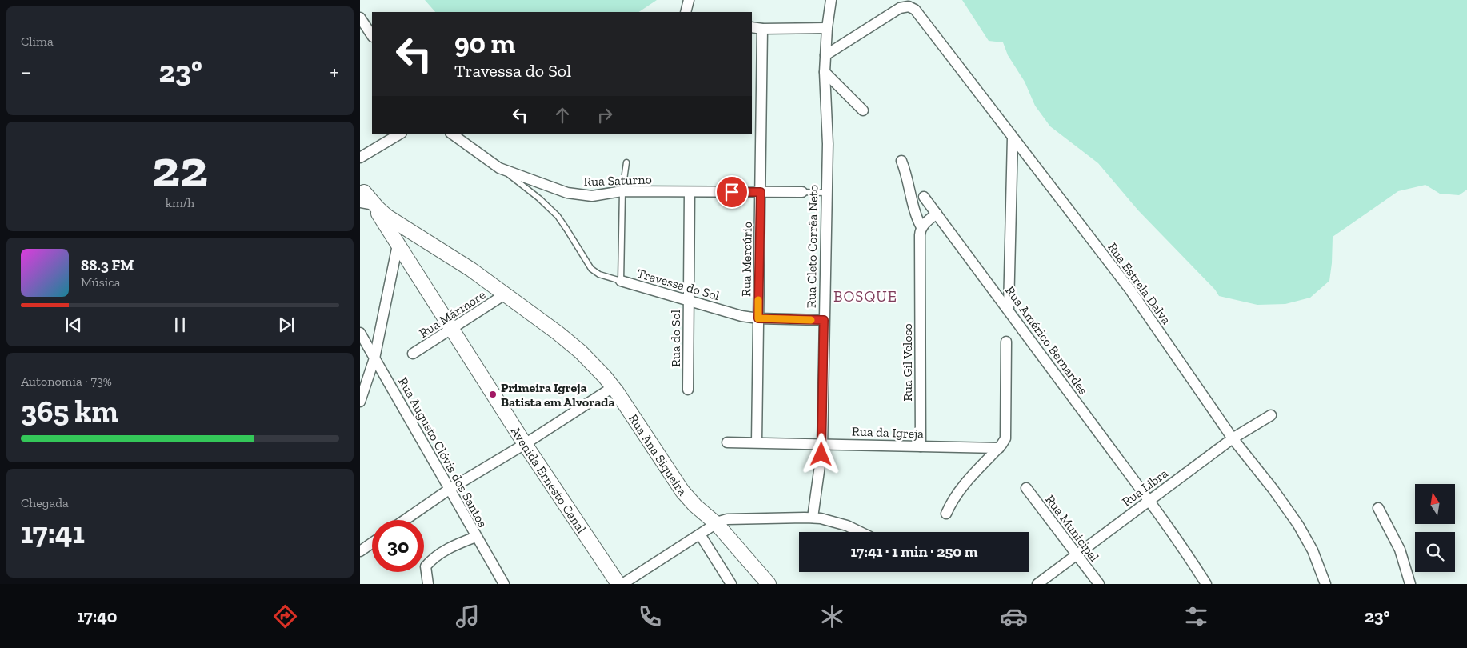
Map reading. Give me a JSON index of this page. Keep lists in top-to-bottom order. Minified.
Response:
{"streets":{"street":["Rua Saturno","Rua Cleto Corrêa Neto","Rua Mercúrio","Rua Estrela Dalva","Travessa do Sol","Rua Mármore","Rua do Sol","Rua Américo Bernardes","Rua Gil Veloso","Rua da Igreja","Rua Augusto Clóvis dos Santos","Rua Ana Siqueira","Avenida Ernesto Canal","Rua Libra","Rua Municipal"]},"crossings":[["Rua Saturno","Rua Cleto Corrêa Neto"],["Rua Saturno","Rua Mercúrio"],["Rua Saturno","Travessa do Sol"],["Rua Saturno","Rua do Sol"],["Rua Cleto Corrêa Neto","Rua Estrela Dalva"],["Rua Cleto Corrêa Neto","Travessa do Sol"],["Rua Cleto Corrêa Neto","Rua da Igreja"],["Rua Mercúrio","Travessa do Sol"],["Rua Mercúrio","Rua da Igreja"],["Rua Estrela Dalva","Rua Libra"],["Travessa do Sol","Rua do Sol"],["Rua Mármore","Rua Ana Siqueira"],["Rua Mármore","Avenida Ernesto Canal"],["Rua Américo Bernardes","Rua Libra"],["Rua Gil Veloso","Rua da Igreja"],["Rua Ana Siqueira","Avenida Ernesto Canal"],["Rua Libra","Rua Municipal"]],"districts":["BOSQUE"],"places":["Primeira Igreja Batista em Alvorada"],"north":"top","page":{"tile":["Clima",["22","km/h"],["Autonomia · 73%","365 km"],["Chegada","17:41"]],"turn":["90 m","Travessa do Sol"],"heat":["−","23°","+"],"song":["88.3 FM","Música"],"limit":"30","trip":"17:41 · 1 min · 250 m","tabs":["17:40","23°"]}}
